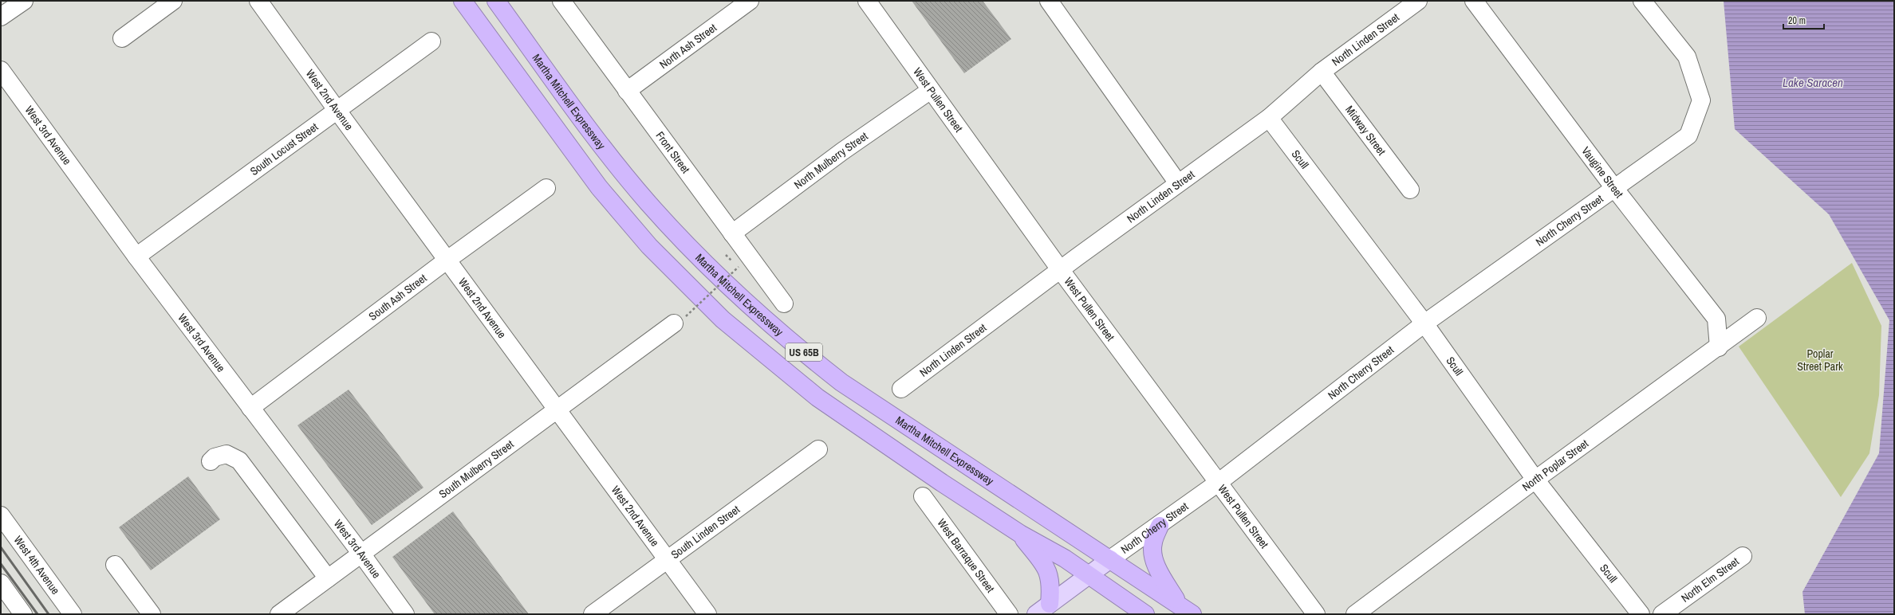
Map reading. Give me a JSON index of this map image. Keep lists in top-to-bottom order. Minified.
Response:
{"streets":{"highway":["Martha Mitchell Expressway","US 65B"],"main road":["North Cherry Street"],"street":["North Linden Street","North Ash Street","West 2nd Avenue","West Pullen Street","Midway Street","West 3rd Avenue","South Locust Street","Front Street","Scull","North Mulberry Street","Vaugine Street","South Ash Street","North Poplar Street","South Mulberry Street","South Linden Street","West Barraque Street","West 4th Avenue","North Elm Street"]},"crossings":[["North Linden Street","West Pullen Street"],["North Linden Street","Midway Street"],["North Linden Street","Scull"],["North Ash Street","Front Street"],["West 2nd Avenue","South Locust Street"],["West 2nd Avenue","South Ash Street"],["West 2nd Avenue","South Mulberry Street"],["West 2nd Avenue","South Linden Street"],["West Pullen Street","North Mulberry Street"],["West Pullen Street","North Cherry Street"],["Martha Mitchell Expressway","North Cherry Street"],["West 3rd Avenue","South Locust Street"],["West 3rd Avenue","South Ash Street"],["West 3rd Avenue","South Mulberry Street"],["Front Street","North Mulberry Street"],["Scull","North Cherry Street"],["Scull","North Poplar Street"],["Vaugine Street","North Cherry Street"],["Vaugine Street","North Poplar Street"],["North Cherry Street","US 65B"]],"water":["Lake Saracen"],"parks":["Poplar Street Park"],"scale_bar":"20 m"}
